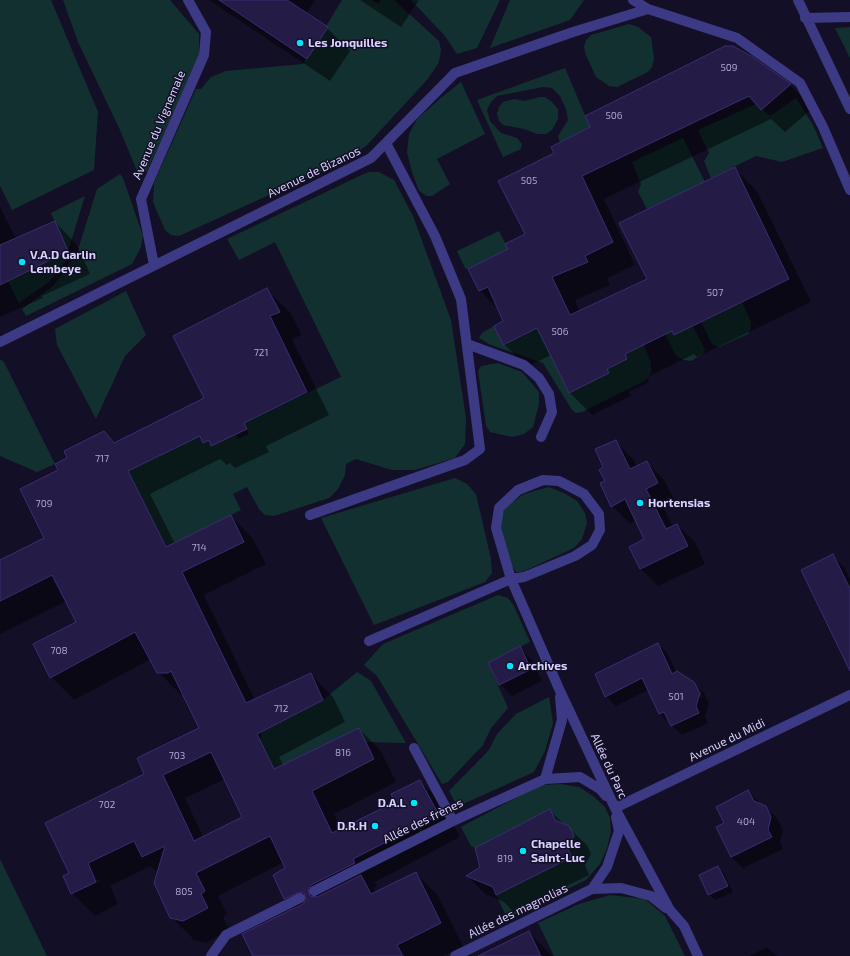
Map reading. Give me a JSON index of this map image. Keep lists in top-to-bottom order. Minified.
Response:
{"streets":{"street":["Avenue du Vignemale","Avenue de Bizanos","Avenue du Midi","Allée du Parc","Allée des frènes","Allée des magnolias"]},"crossings":[["Avenue du Vignemale","Avenue de Bizanos"],["Avenue du Midi","Allée du Parc"]],"places":["Les Jonquilles","V.A.D Garlin Lembeye","Hortensias","Archives","D.A.L","D.R.H","Chapelle Saint-Luc"],"house_numbers":["509","506","505","507","506","721","717","709","714","708","501","712","816","703","702","404","819","805"]}
